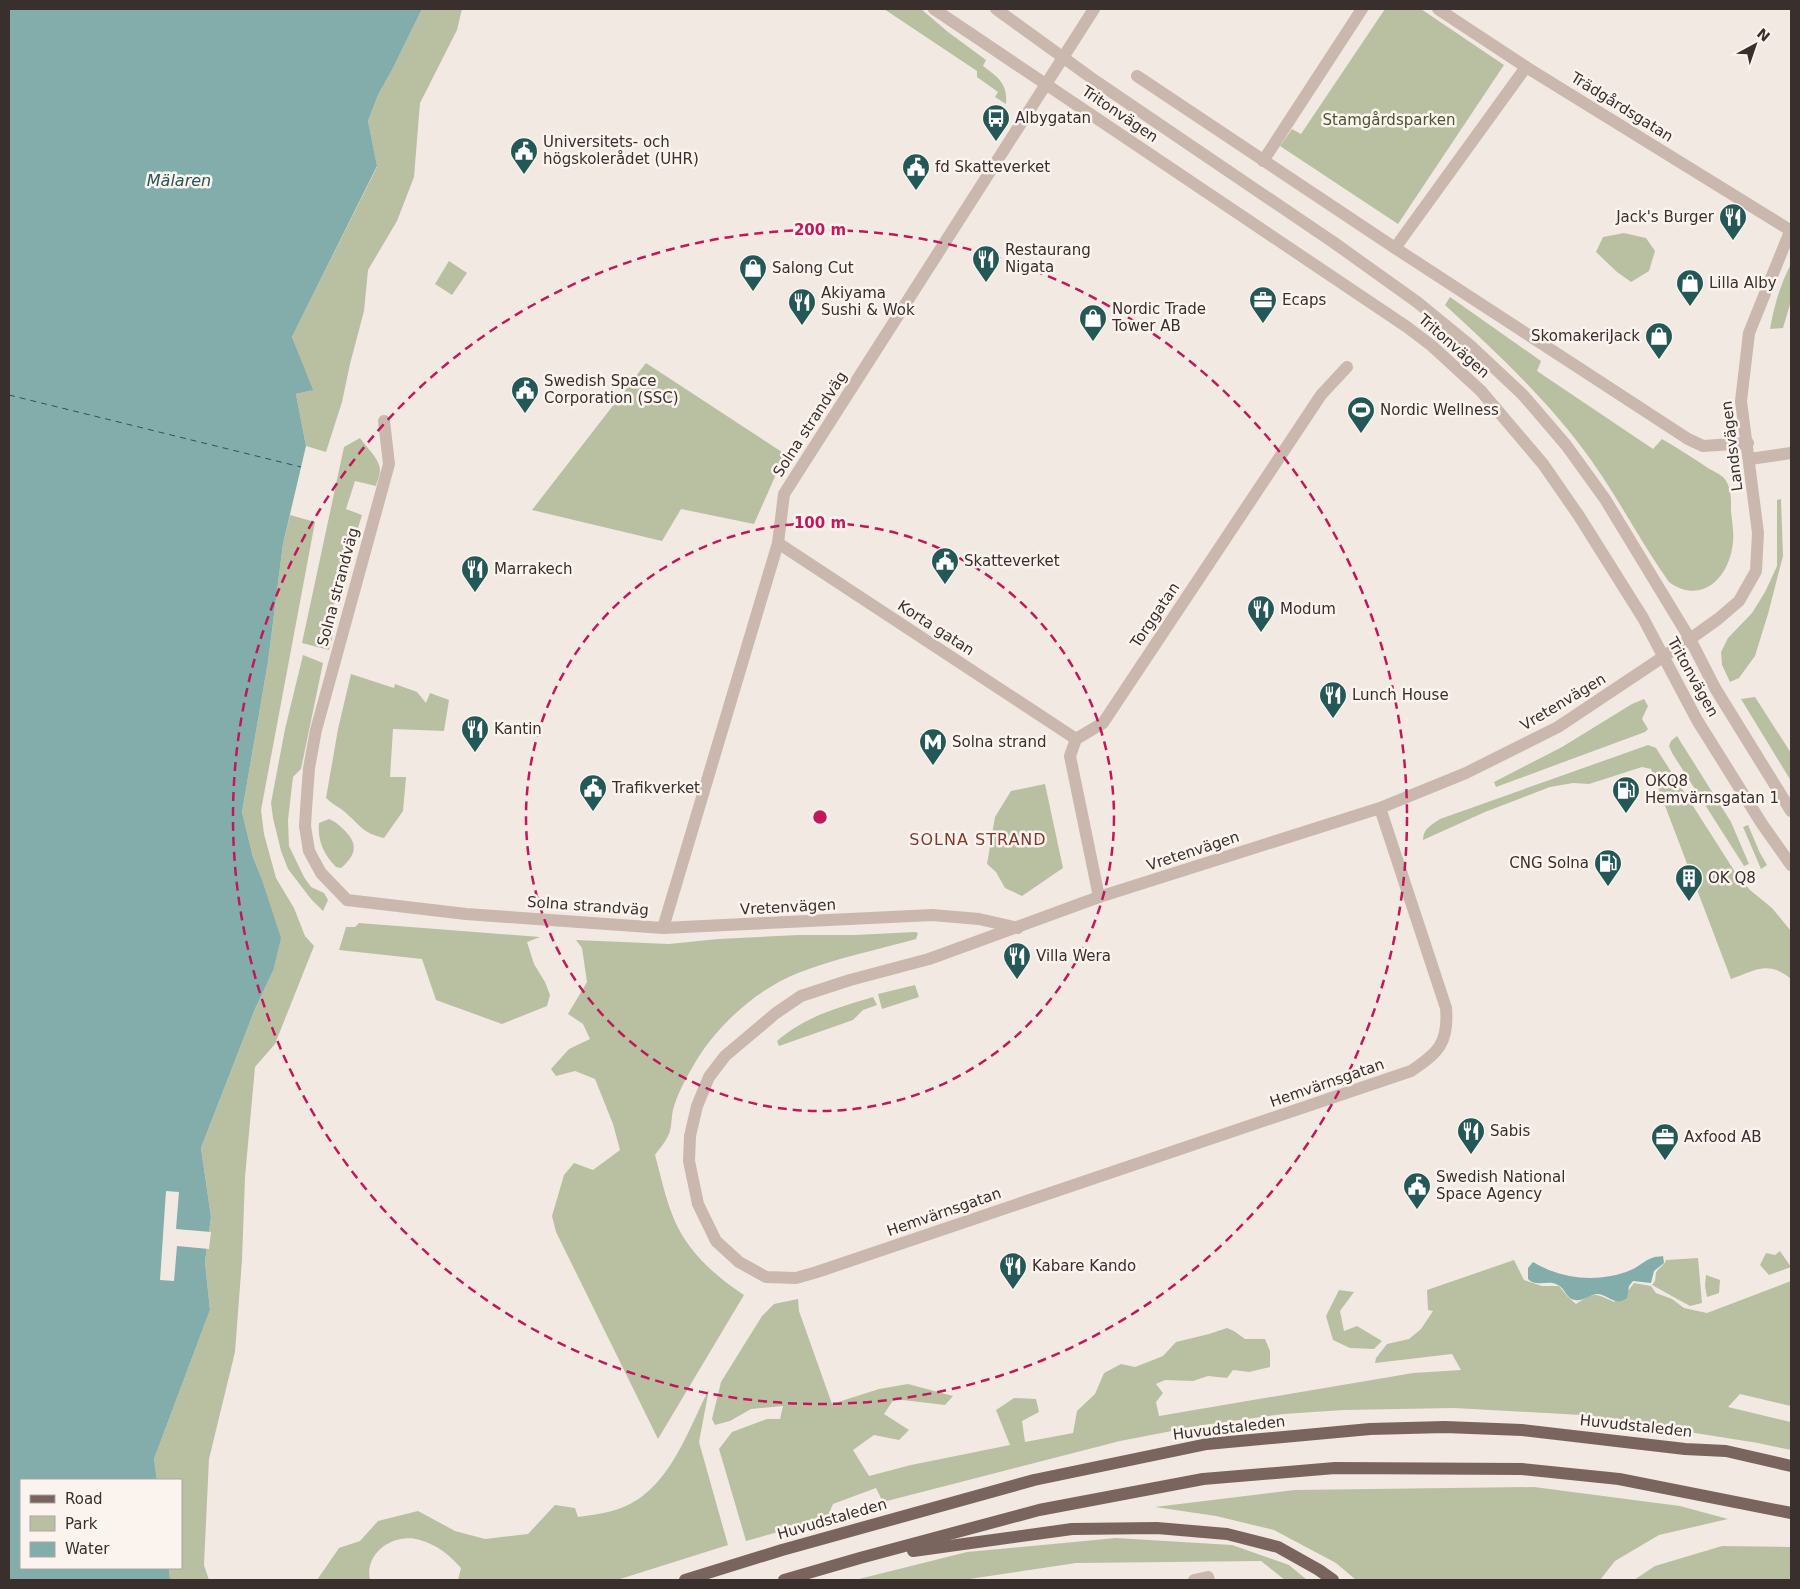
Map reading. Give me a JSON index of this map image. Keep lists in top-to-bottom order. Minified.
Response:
{"streets":{"main road":["Huvudstaleden"],"street":["Trädgårdsgatan","Tritonvägen","Solna strandväg","Landsvägen","Torggatan","Korta gatan","Vretenvägen","Hemvärnsgatan"]},"crossings":[["Trädgårdsgatan","Landsvägen"],["Tritonvägen","Solna strandväg"],["Tritonvägen","Landsvägen"],["Tritonvägen","Vretenvägen"],["Solna strandväg","Korta gatan"],["Solna strandväg","Vretenvägen"],["Landsvägen","Vretenvägen"],["Torggatan","Korta gatan"],["Vretenvägen","Hemvärnsgatan"]],"districts":["SOLNA STRAND"],"water":["Mälaren"],"parks":["Stamgårdsparken"],"places":{"bus stop":["Albygatan"],"public building":["Universitets- och högskolerådet (UHR)","fd Skatteverket","Swedish Space Corporation (SSC)","Skatteverket","Trafikverket","Swedish National Space Agency"],"restaurant":["Jack's Burger","Restaurang Nigata","Akiyama Sushi & Wok","Marrakech","Modum","Lunch House","Kantin","Villa Wera","Sabis","Kabare Kando"],"shop":["Salong Cut","Lilla Alby","Nordic Trade Tower AB","SkomakeriJack"],"office":["Ecaps","Axfood AB"],"sports":["Nordic Wellness"],"metro station":["Solna strand"],"fuel station":["OKQ8 Hemvärnsgatan 1","CNG Solna"],"building":["OK Q8"]},"legend":["Road","Park","Water"],"north":"top right","rings":["200 m","100 m"]}
